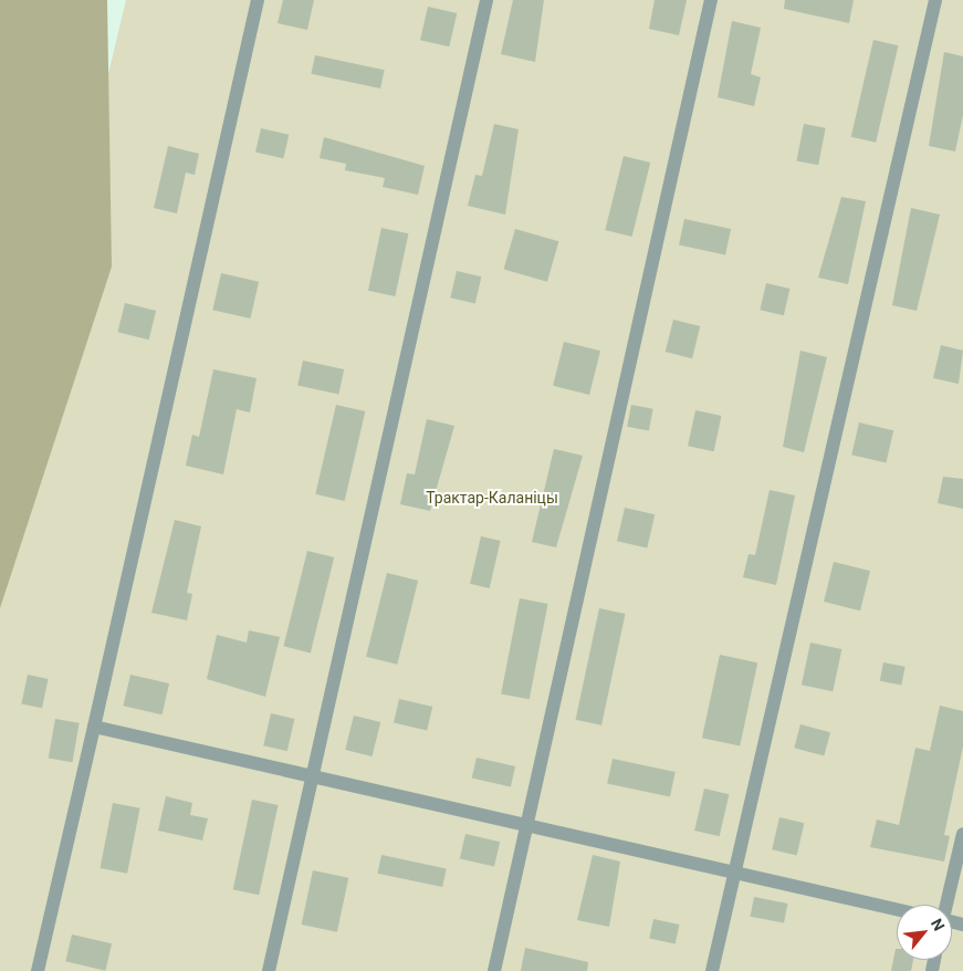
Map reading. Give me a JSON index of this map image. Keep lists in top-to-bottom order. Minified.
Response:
{"parks":["Трактар-Каланіцы"],"north":"top right"}
